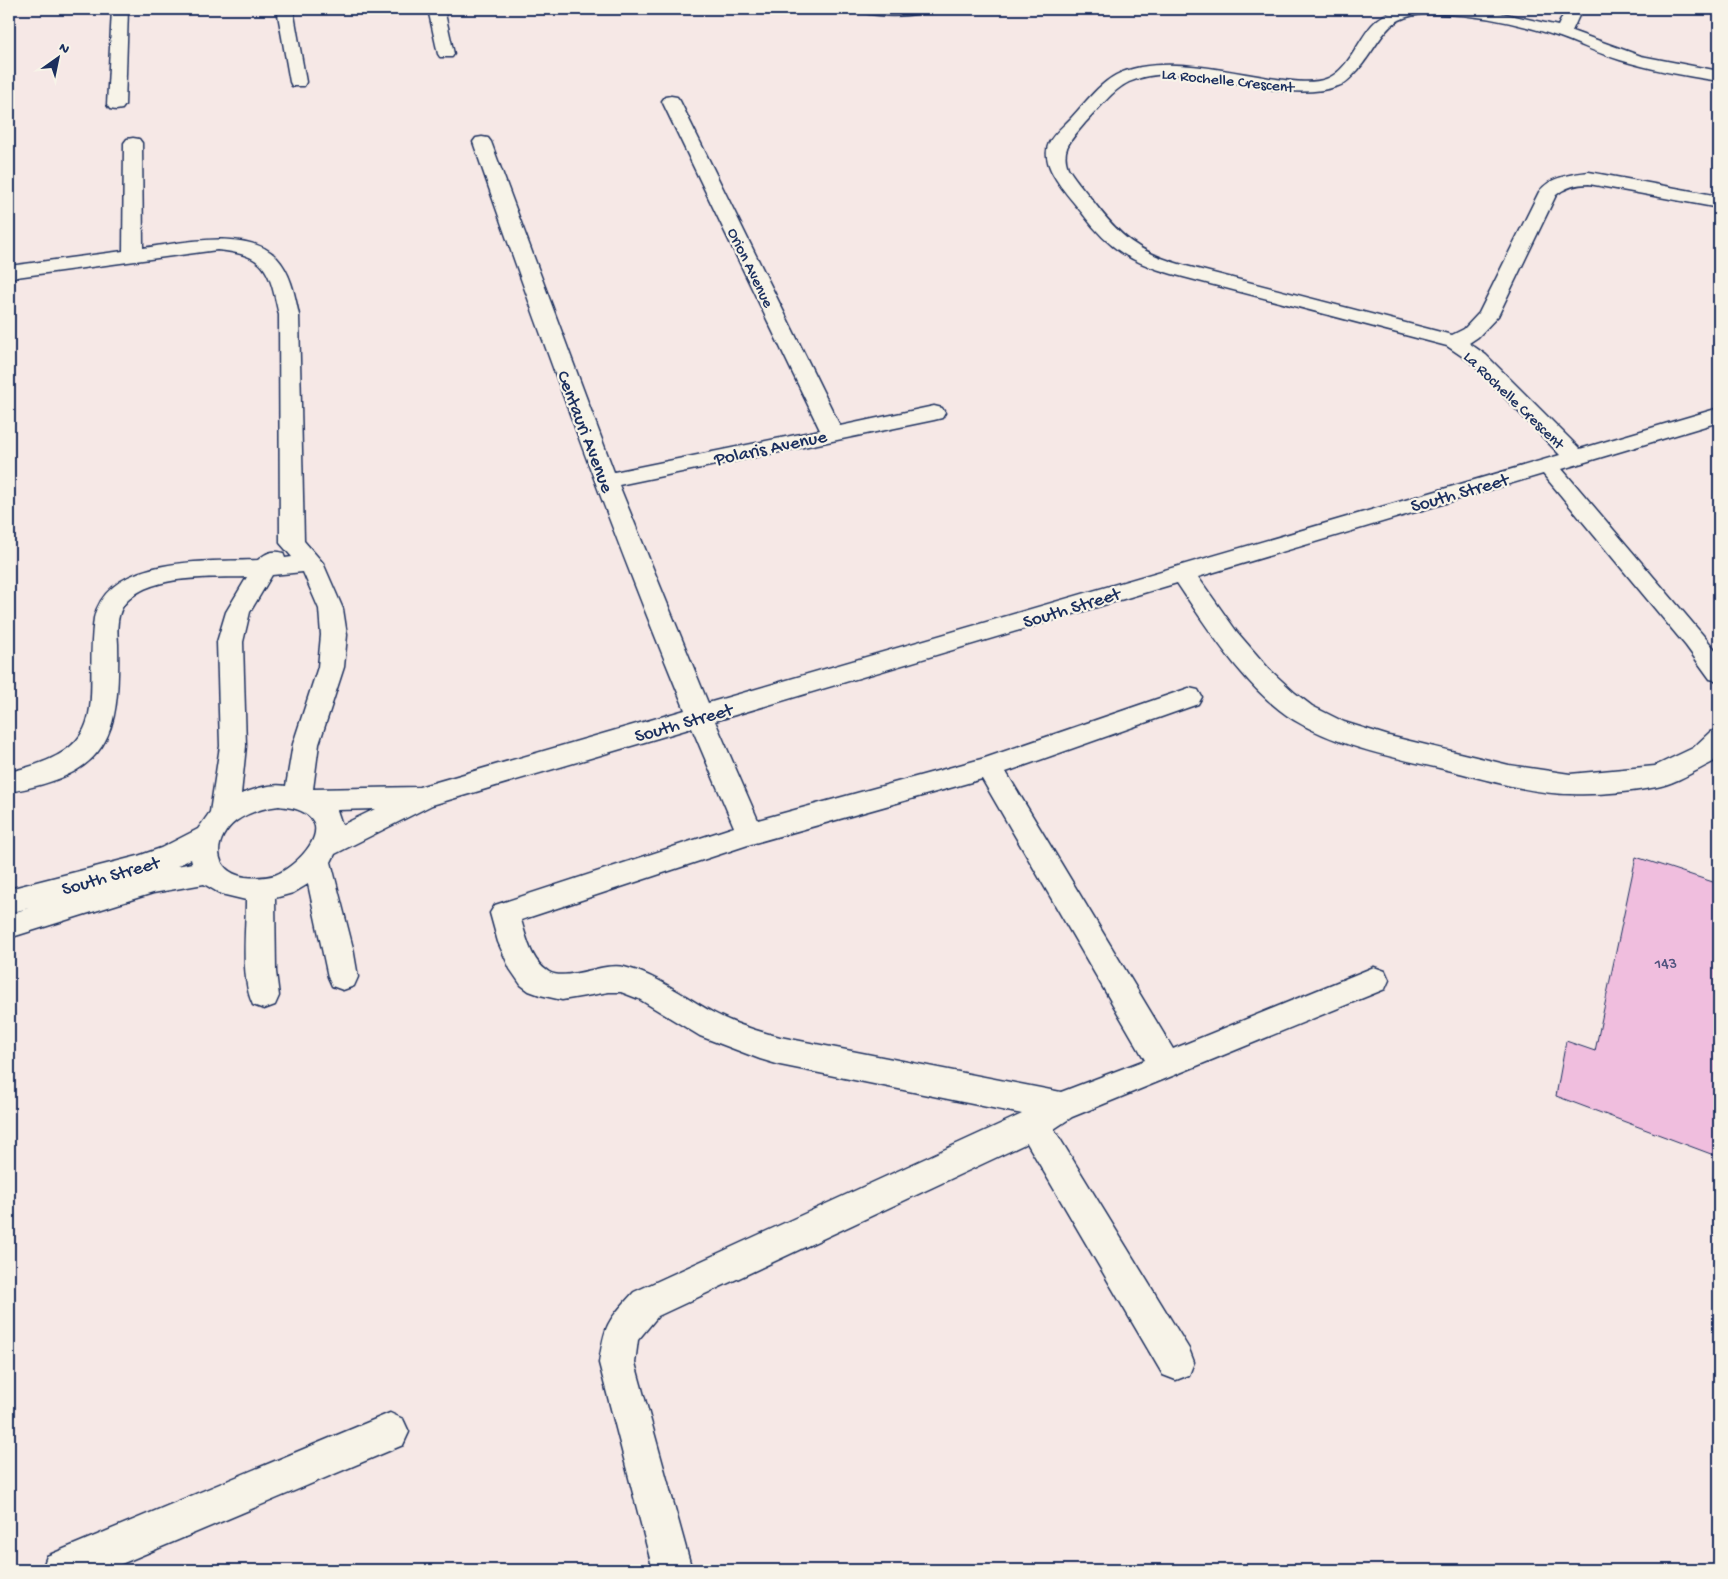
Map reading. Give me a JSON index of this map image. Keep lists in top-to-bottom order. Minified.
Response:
{"streets":{"street":["La Rochelle Crescent","Orion Avenue","Centauri Avenue","Polaris Avenue","South Street"]},"crossings":[["La Rochelle Crescent","South Street"],["Orion Avenue","Polaris Avenue"],["Centauri Avenue","Polaris Avenue"],["Centauri Avenue","South Street"]],"house_numbers":["143"],"north":"top right"}
